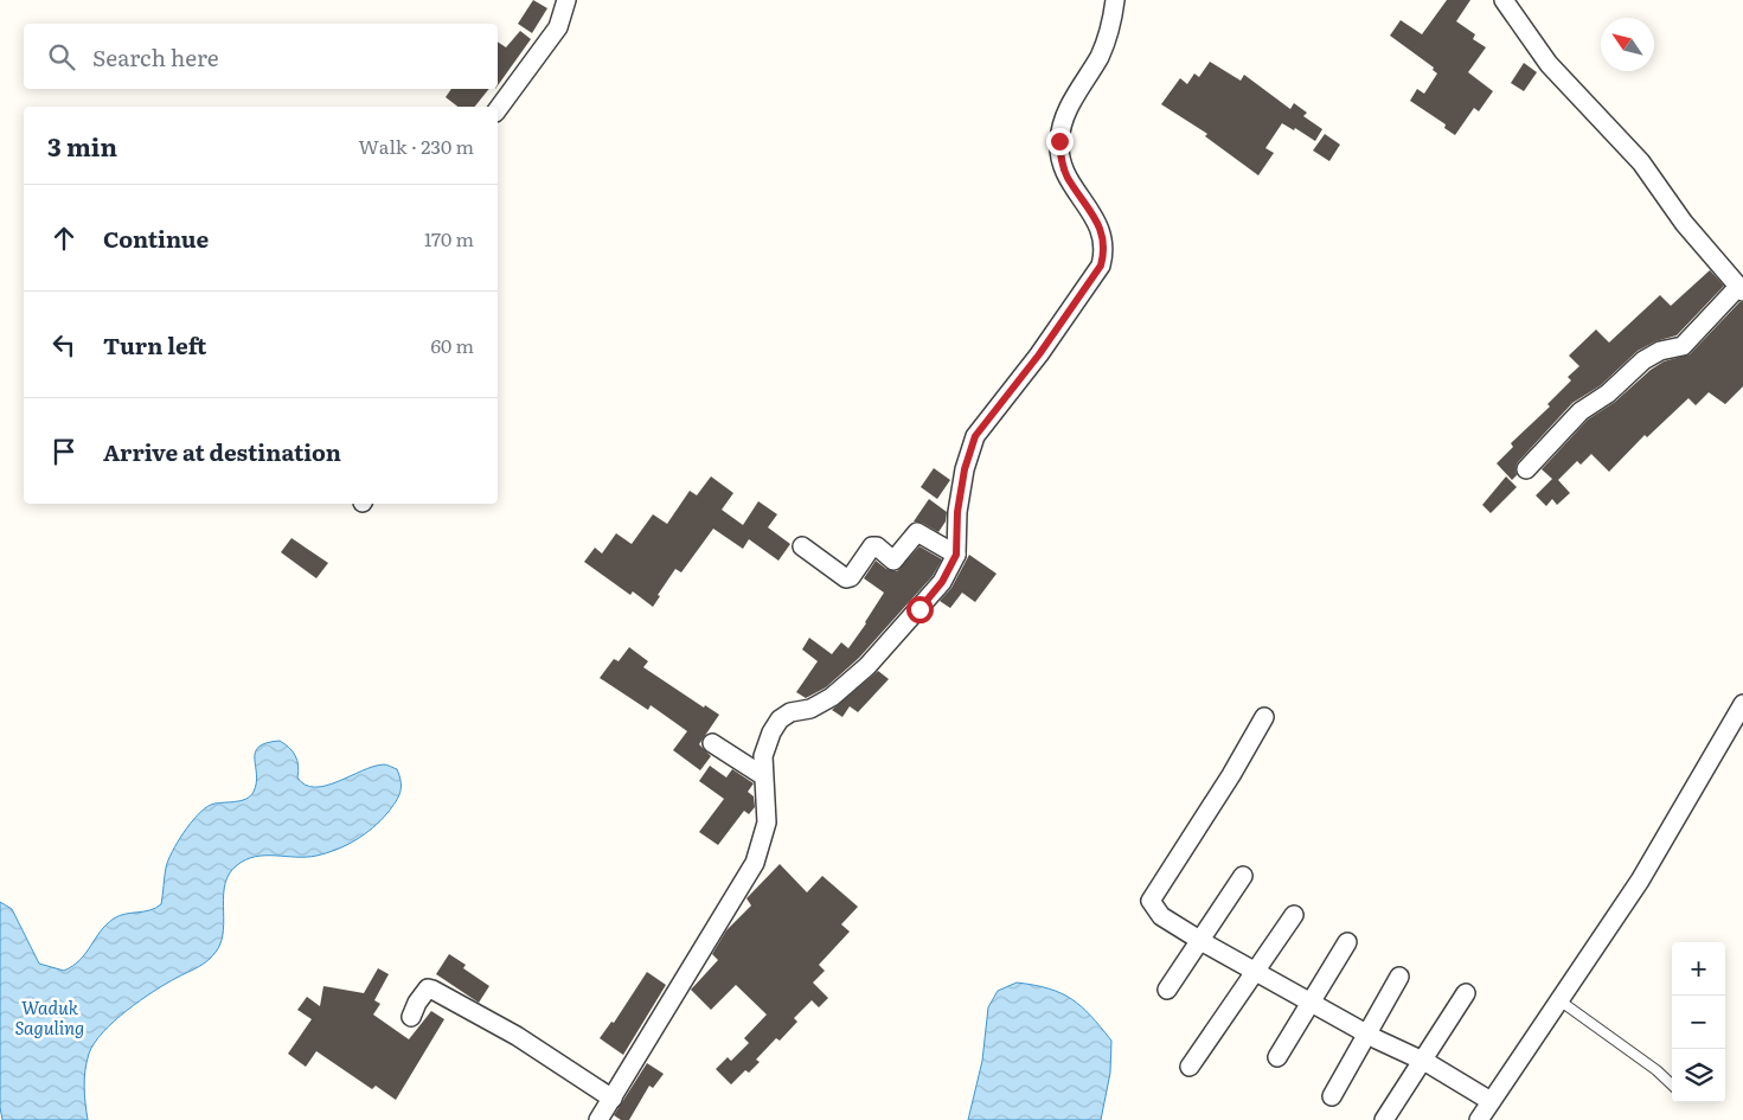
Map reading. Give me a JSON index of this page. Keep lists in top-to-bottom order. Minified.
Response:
{"water":["Waduk Saguling"],"north":"top left","page":{"search":"Search here","heading":["3 min","Walk · 230 m"],"list":[["Continue","170 m"],["Turn left","60 m"],"Arrive at destination"],"map_buttons":["+","−"]}}
